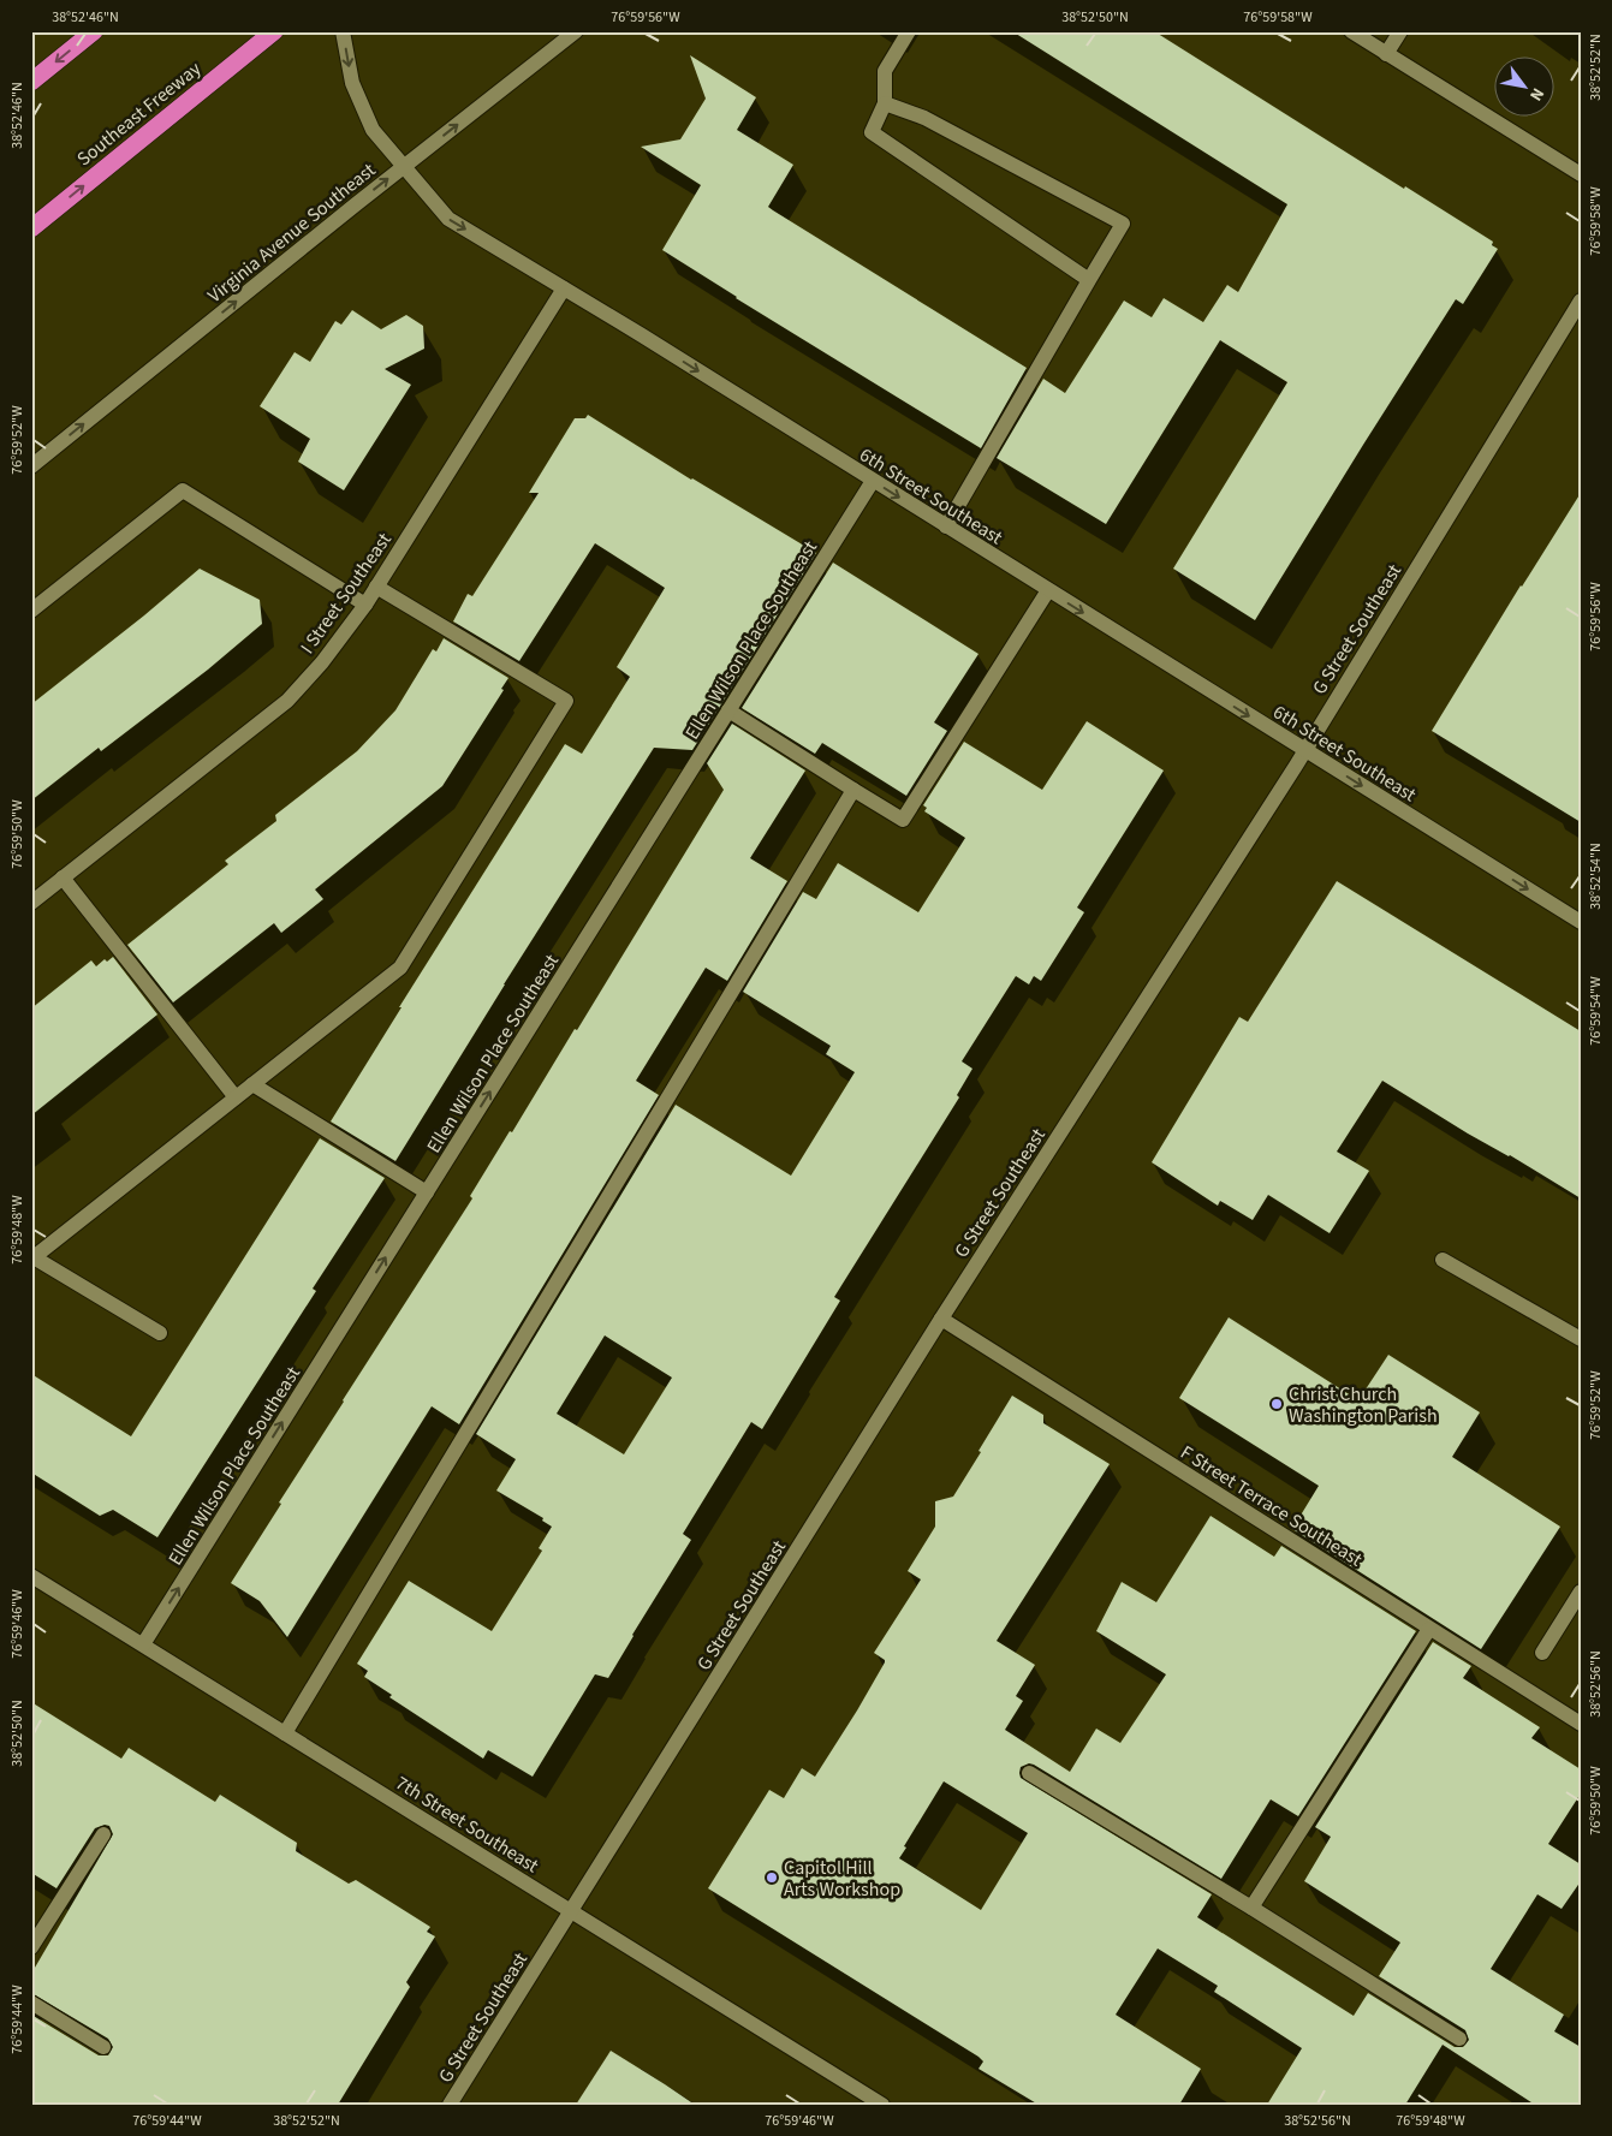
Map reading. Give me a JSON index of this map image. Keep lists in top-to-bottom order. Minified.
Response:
{"streets":{"highway":["Southeast Freeway"],"street":["Virginia Avenue Southeast","6th Street Southeast","I Street Southeast","G Street Southeast","Ellen Wilson Place Southeast","F Street Terrace Southeast","7th Street Southeast"]},"crossings":[["Virginia Avenue Southeast","6th Street Southeast"],["6th Street Southeast","I Street Southeast"],["6th Street Southeast","G Street Southeast"],["6th Street Southeast","Ellen Wilson Place Southeast"],["G Street Southeast","F Street Terrace Southeast"],["G Street Southeast","7th Street Southeast"],["Ellen Wilson Place Southeast","7th Street Southeast"]],"one_way":["Southeast Freeway","Virginia Avenue Southeast","6th Street Southeast","Ellen Wilson Place Southeast"],"places":["Christ Church Washington Parish","Capitol Hill Arts Workshop"],"north":"bottom right","coordinates":["38°52'46\"N","76°59'56\"W","38°52'50\"N","76°59'58\"W","38°52'52\"N","76°59'52\"W","76°59'50\"W","38°52'54\"N","76°59'54\"W","76°59'48\"W","76°59'46\"W","38°52'56\"N","76°59'44\"W"]}
